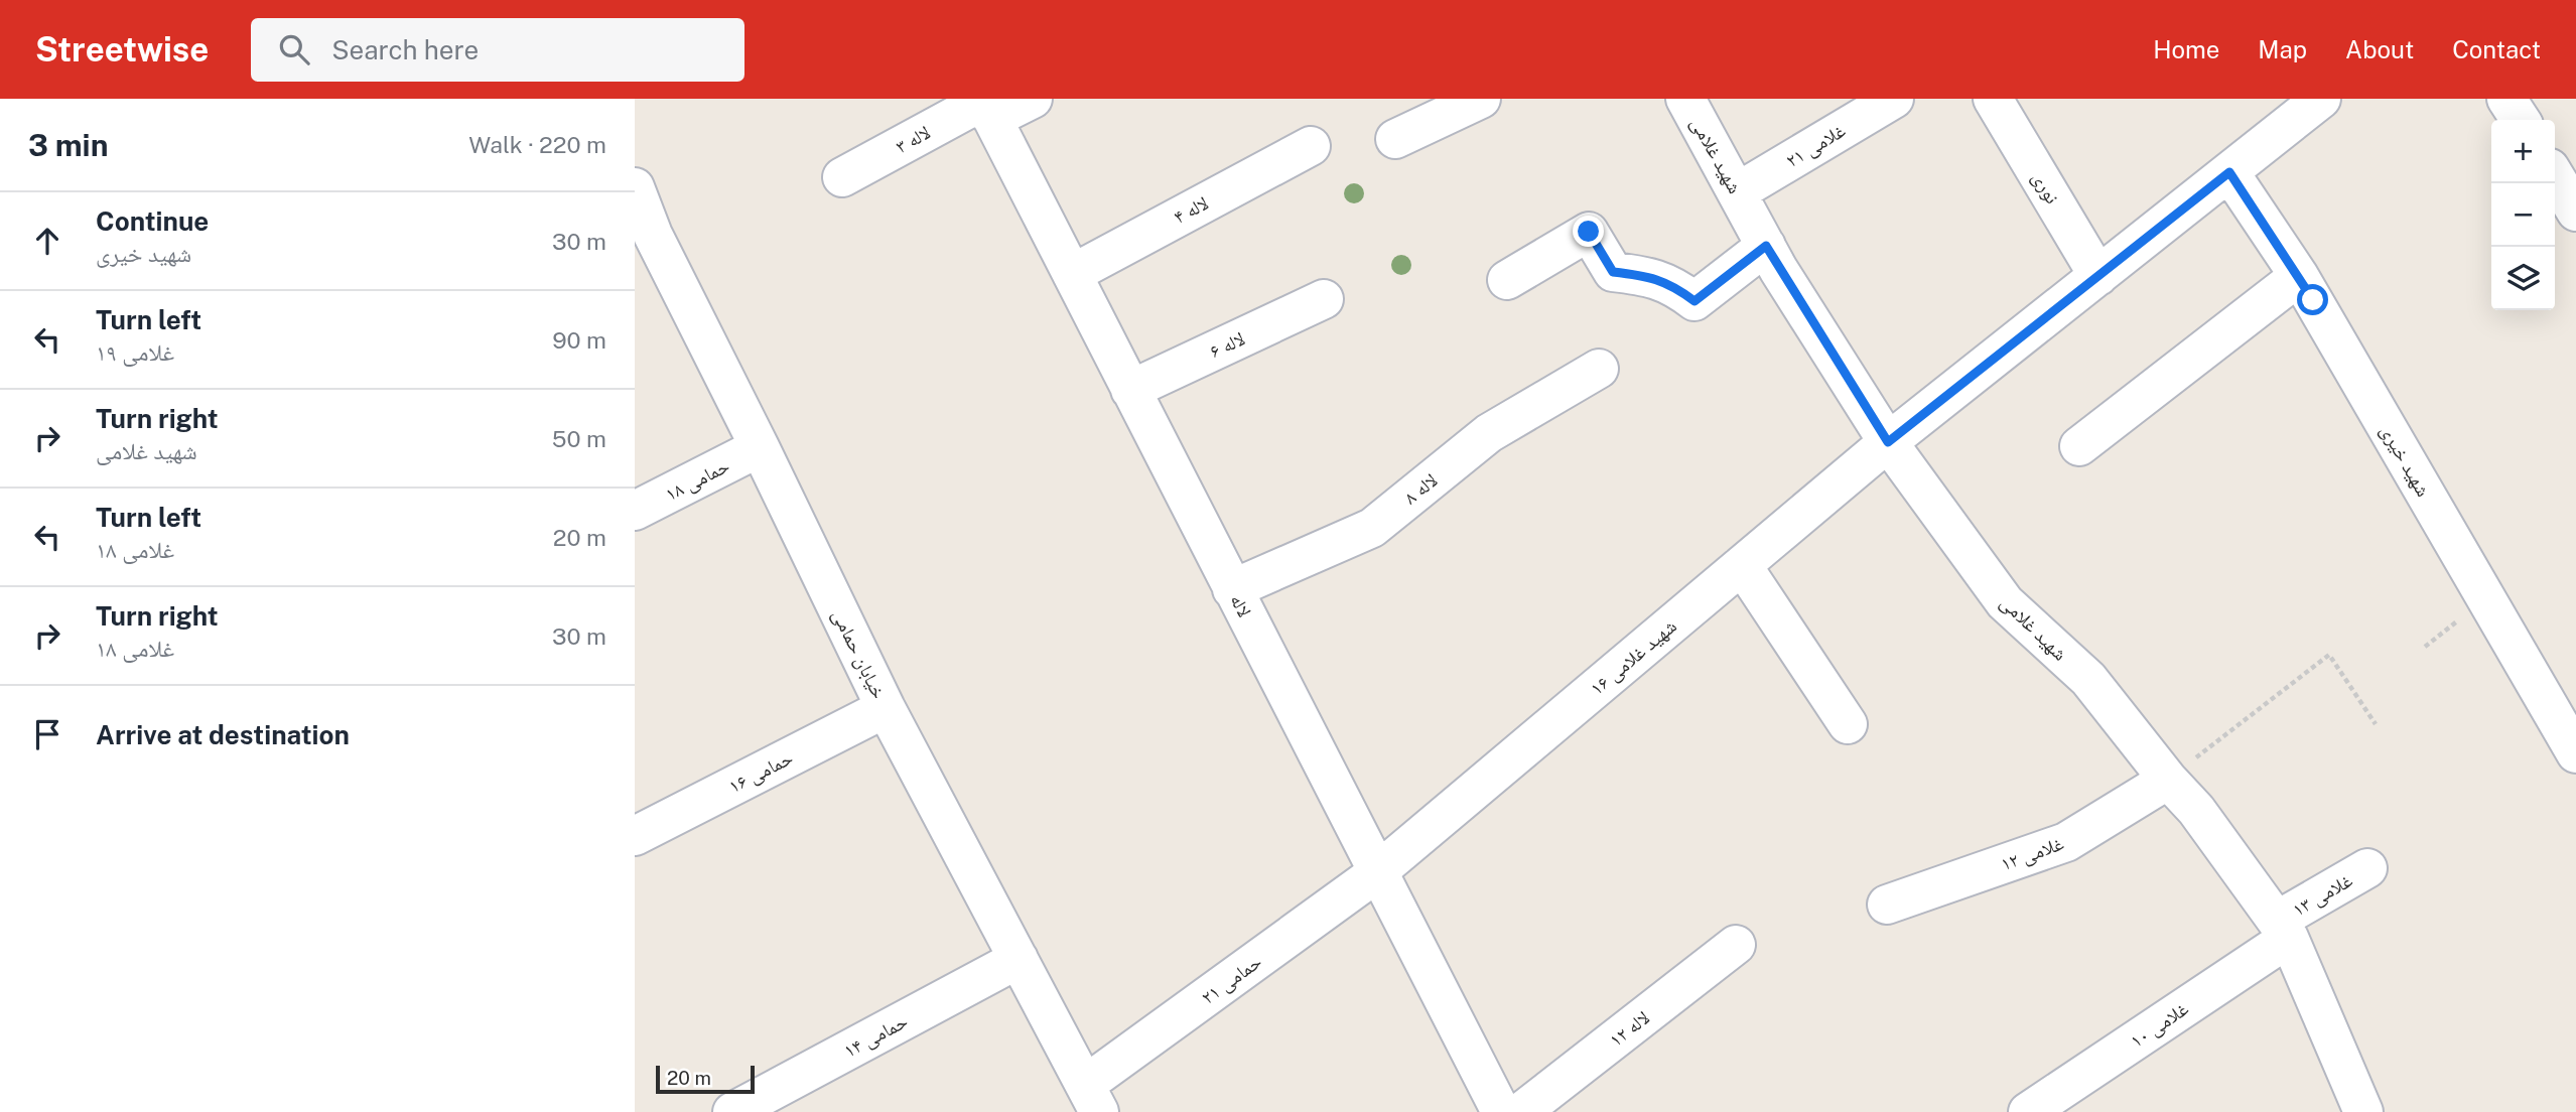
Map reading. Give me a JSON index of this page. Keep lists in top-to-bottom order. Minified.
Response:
{"streets":{"street":["لاله ۳","غلامی ۲۱","شهید غلامی","نوری","لاله ۴","لاله ۶","شهید خیری","حمامی ۱۸","لاله ۸","لاله","خیابان حمامی","شهید غلامی ۱۶","حمامی ۱۶","غلامی ۱۲","غلامی ۱۳","حمامی ۲۱","غلامی ۱۰","لاله ۱۲","حمامی ۱۴"]},"crossings":[["لاله ۳","لاله"],["غلامی ۲۱","شهید غلامی"],["شهید غلامی","شهید غلامی ۱۶"],["شهید غلامی","غلامی ۱۲"],["شهید غلامی","غلامی ۱۳"],["شهید غلامی","غلامی ۱۰"],["نوری","شهید غلامی ۱۶"],["لاله ۴","لاله"],["لاله ۶","لاله"],["شهید خیری","شهید غلامی ۱۶"],["حمامی ۱۸","خیابان حمامی"],["لاله ۸","لاله"],["لاله","شهید غلامی ۱۶"],["لاله","حمامی ۲۱"],["خیابان حمامی","حمامی ۱۶"],["خیابان حمامی","حمامی ۲۱"],["خیابان حمامی","حمامی ۱۴"],["شهید غلامی ۱۶","حمامی ۲۱"],["غلامی ۱۳","غلامی ۱۰"]],"scale_bar":"20 m","page":{"header":"Streetwise","search":"Search here","nav":["Home","Map","About","Contact"],"heading":["3 min","Walk · 220 m"],"map_buttons":["+","−"],"list":[["Continue","شهید خیری","30 m"],["Turn left","غلامی ۱۹","90 m"],["Turn right","شهید غلامی","50 m"],["Turn left","غلامی ۱۸","20 m"],["Turn right","غلامی ۱۸","30 m"],"Arrive at destination"],"scale":"20 m"}}
